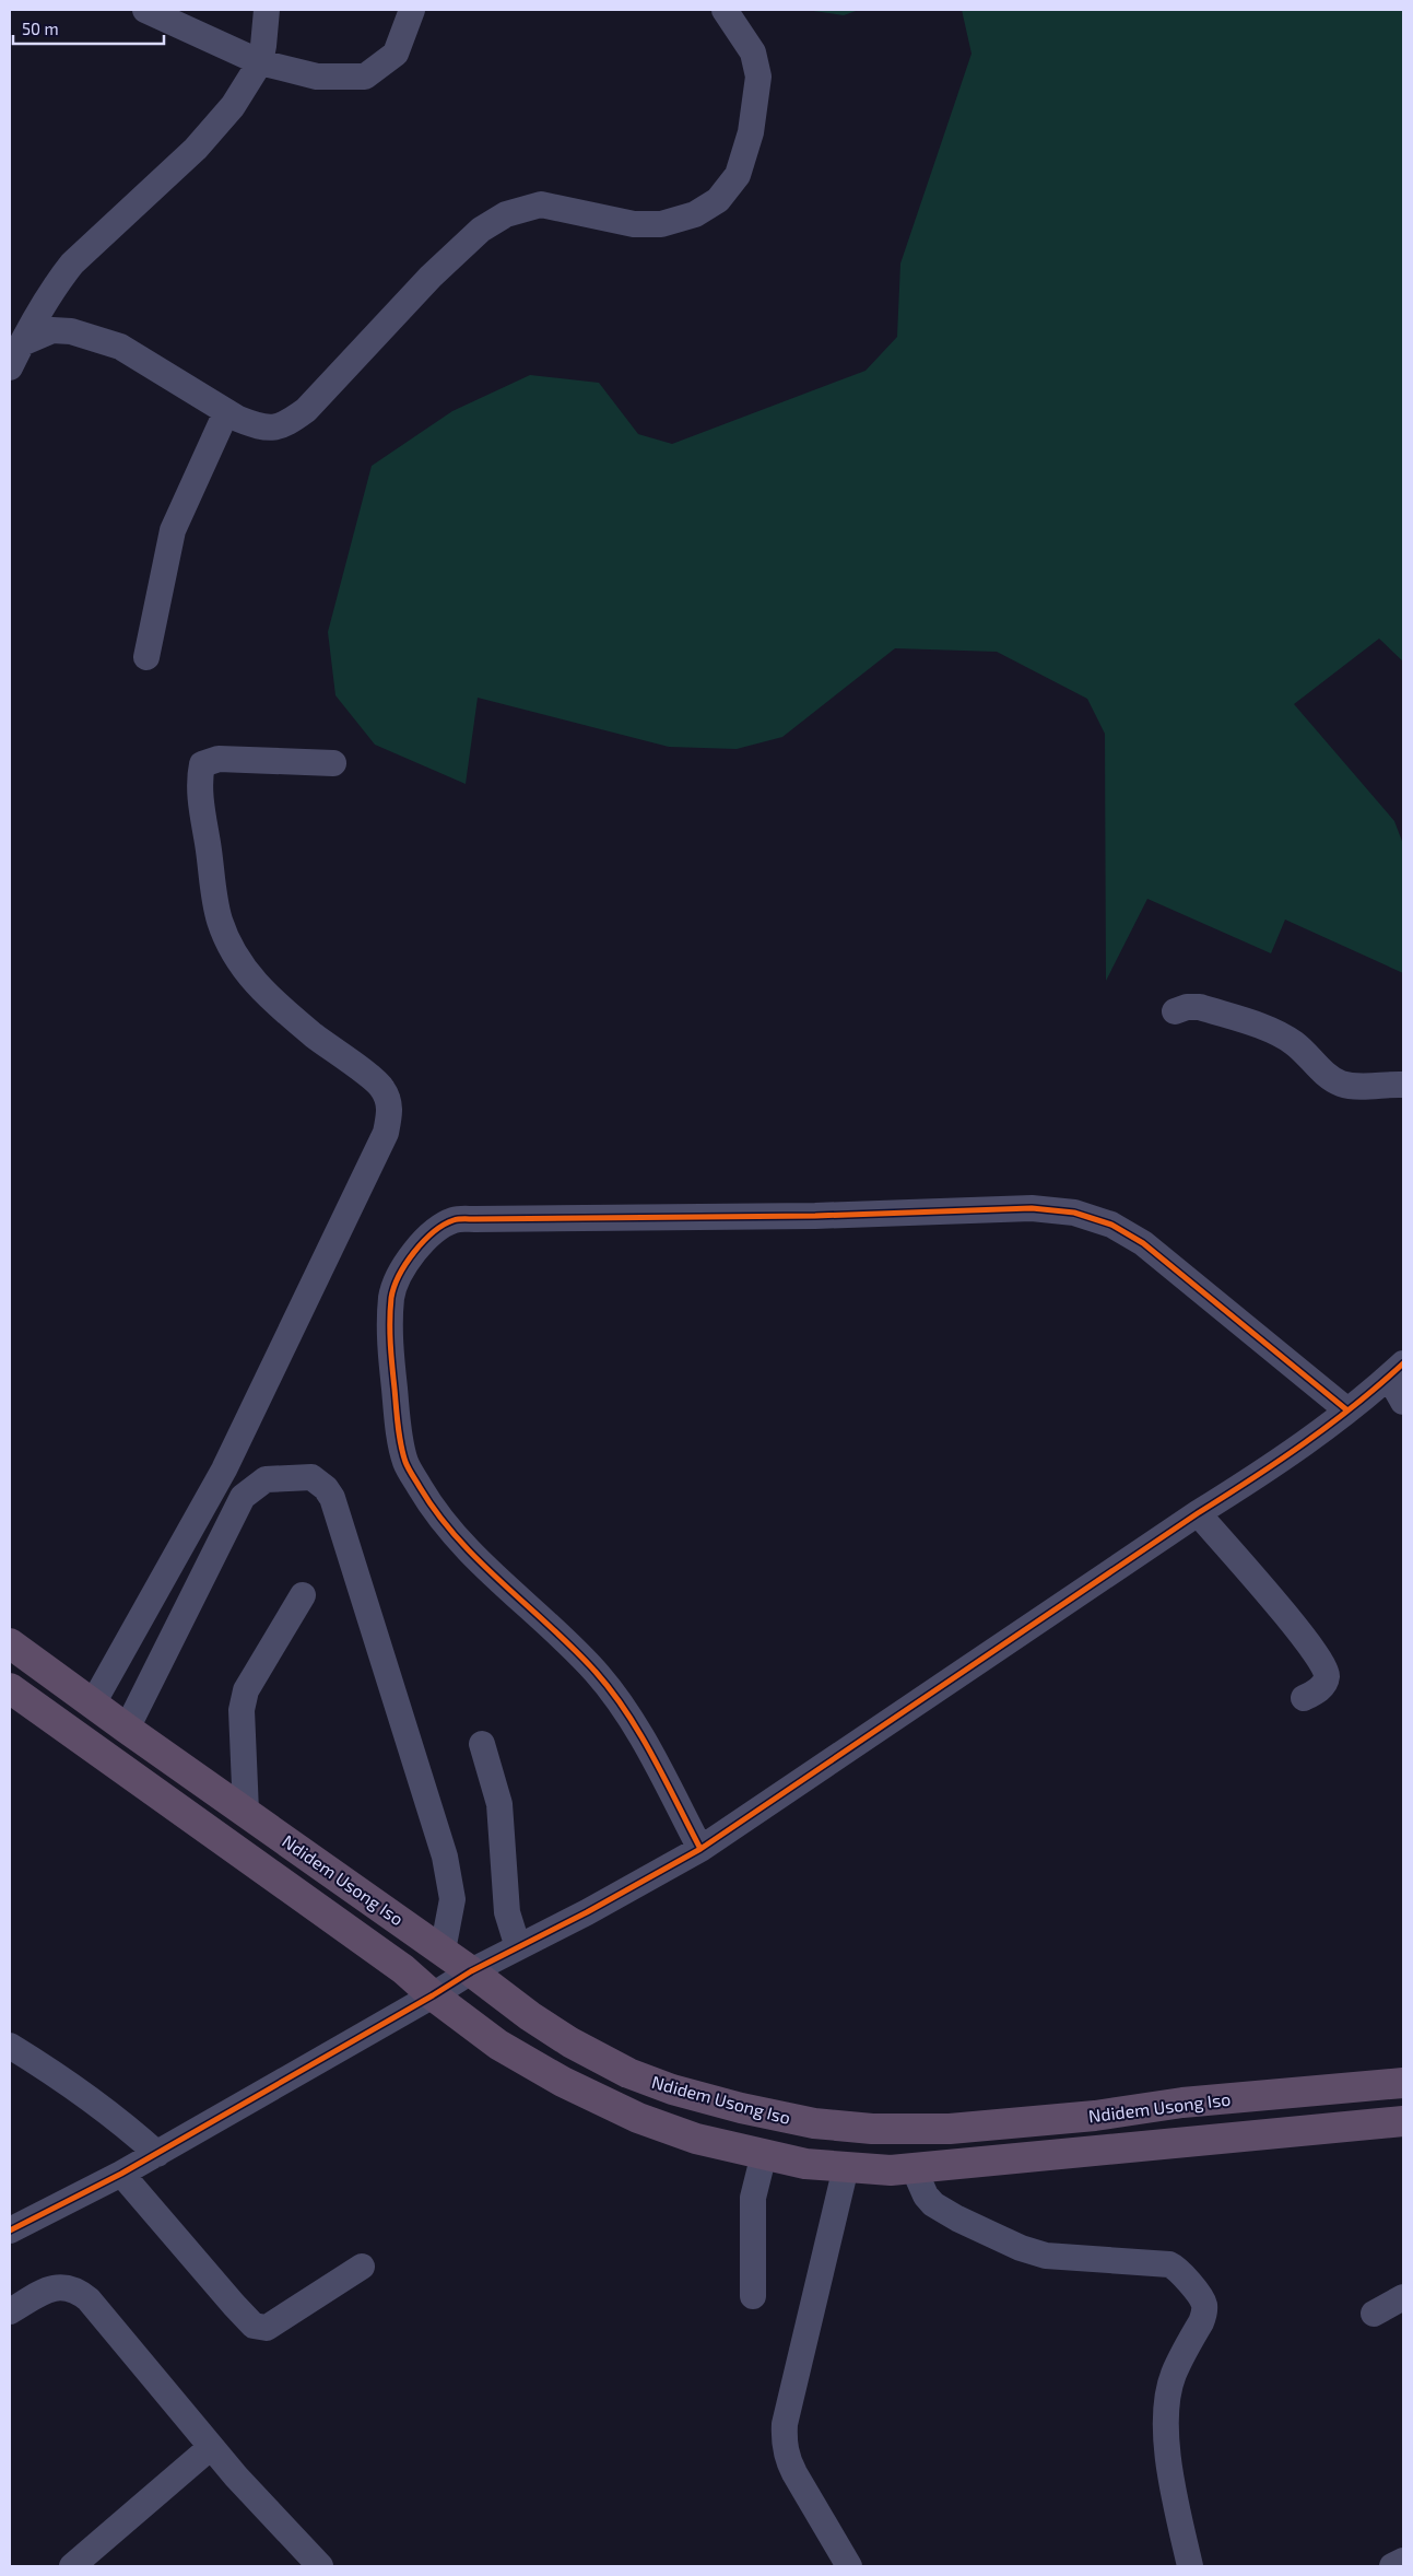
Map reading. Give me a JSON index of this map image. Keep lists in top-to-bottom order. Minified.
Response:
{"streets":{"highway":["Ndidem Usong Iso"]},"scale_bar":"50 m"}
